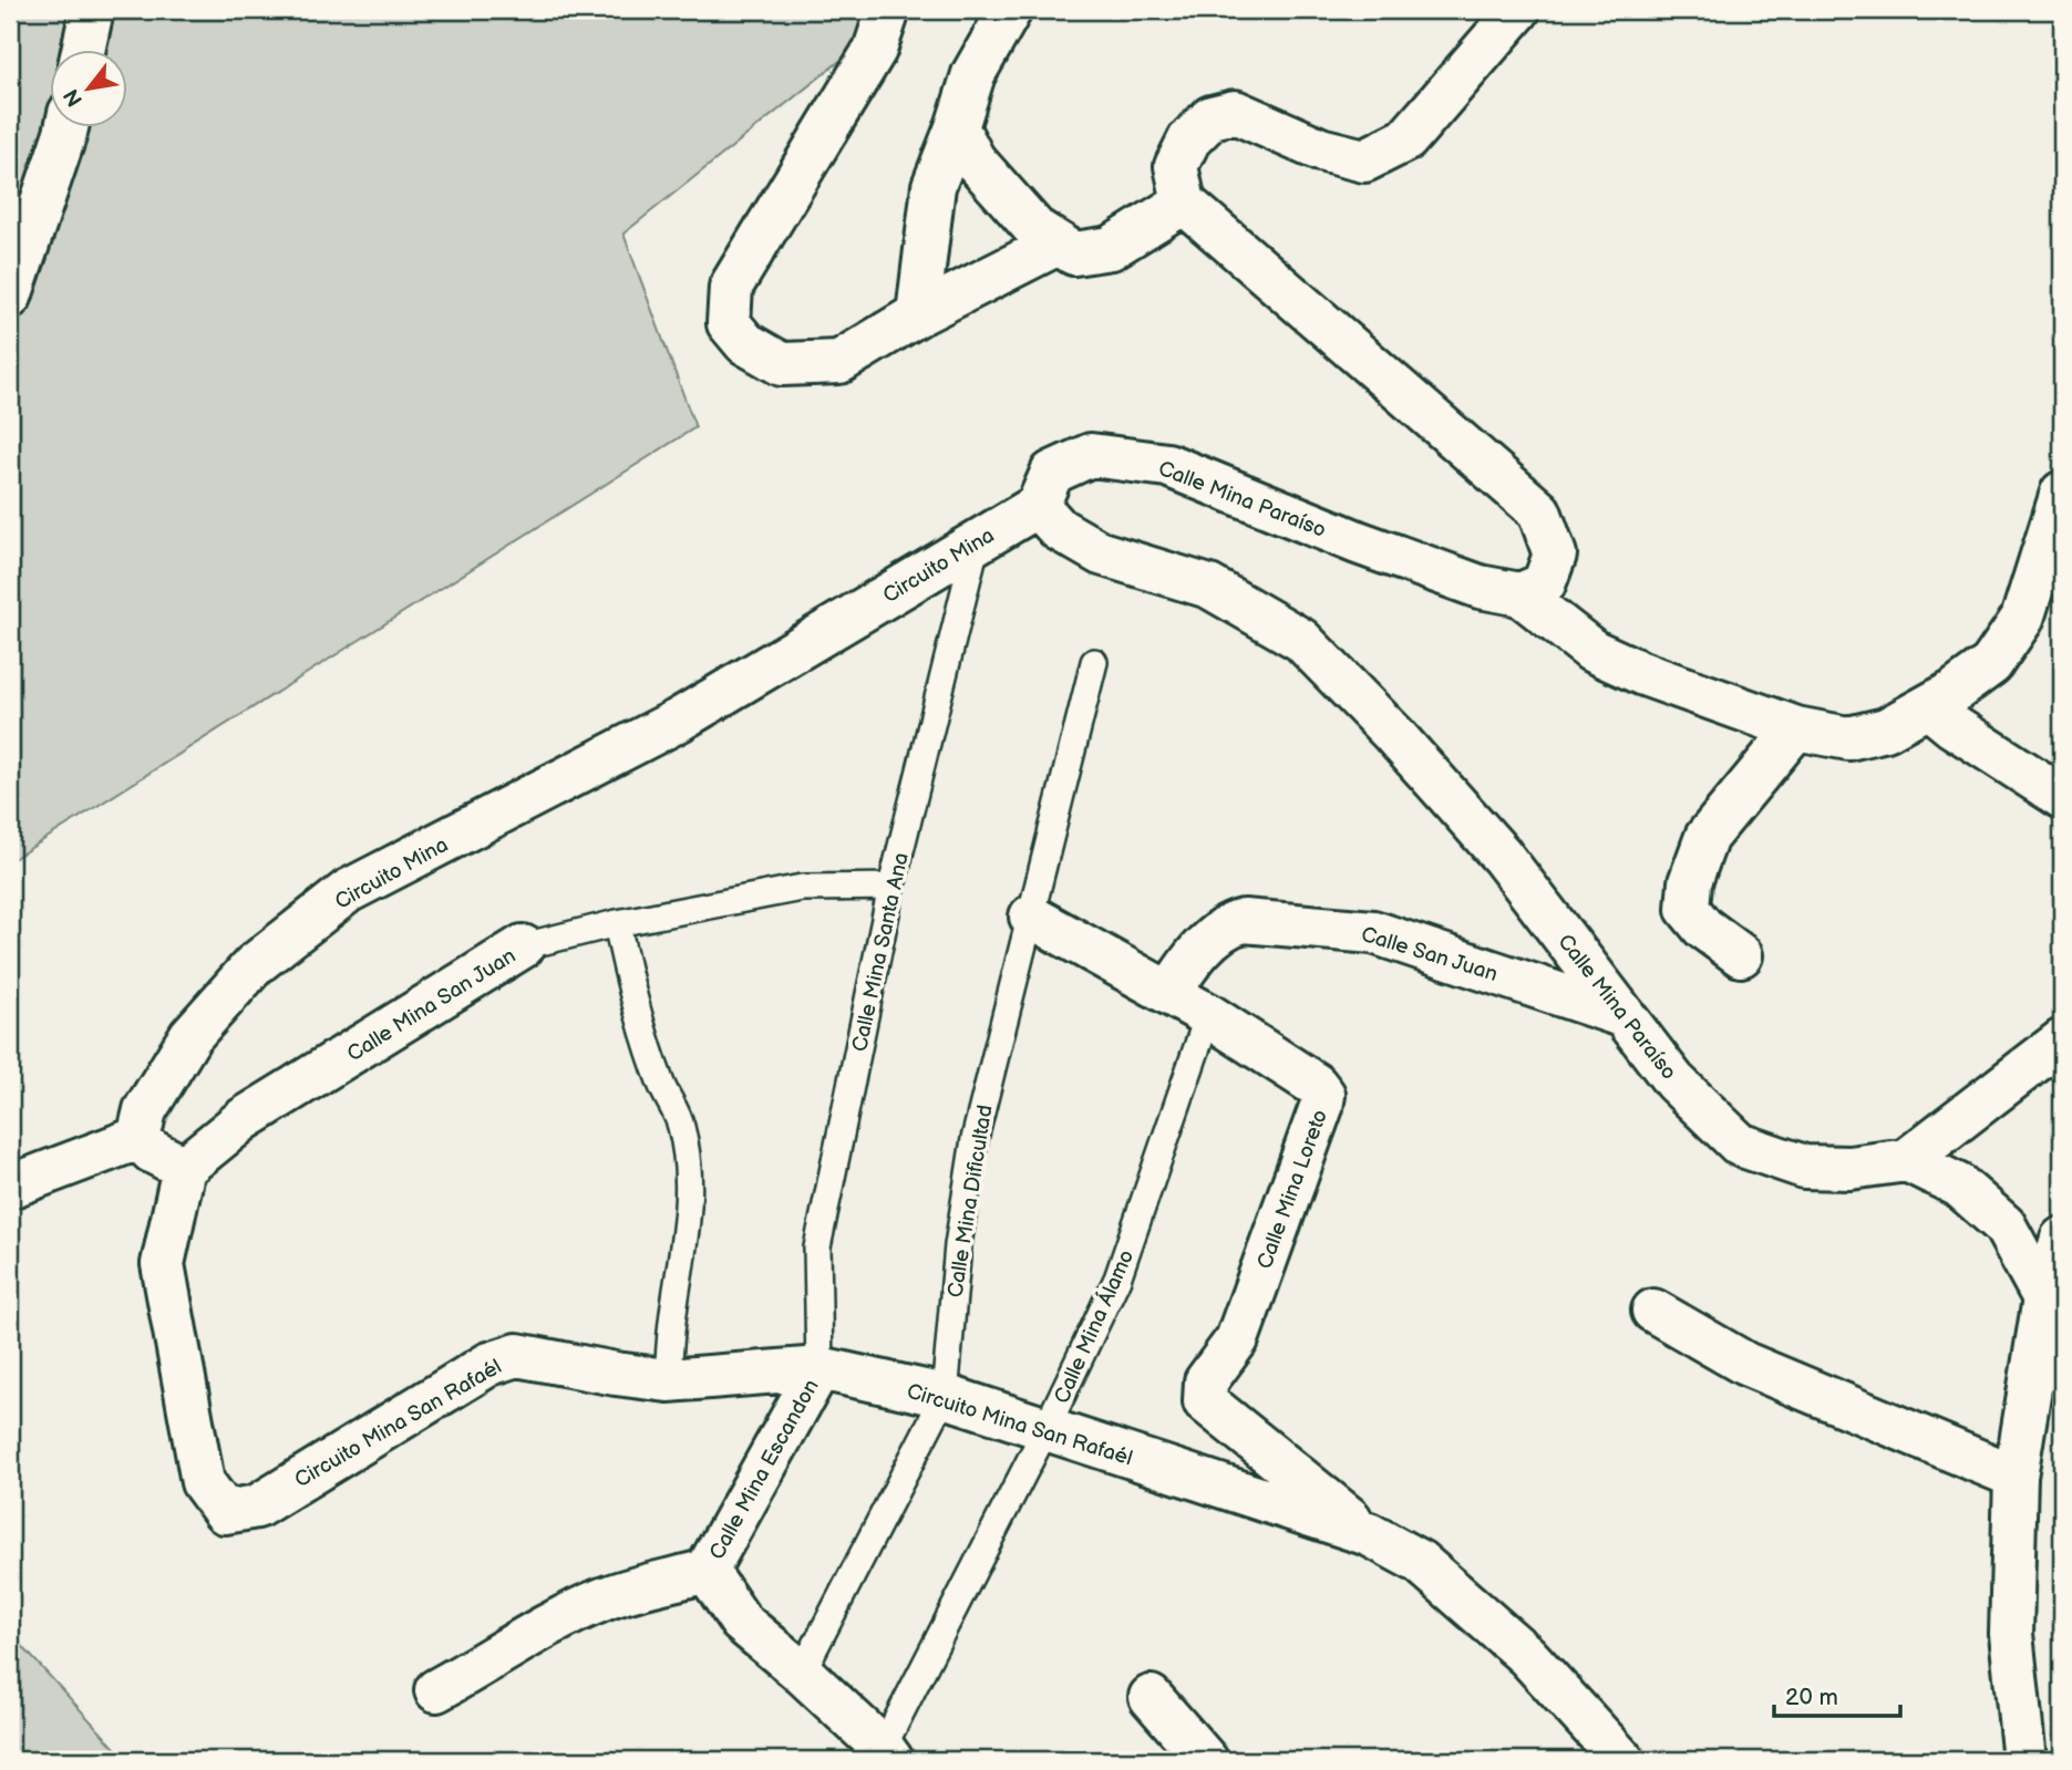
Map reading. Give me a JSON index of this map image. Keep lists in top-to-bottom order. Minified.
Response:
{"streets":{"street":["Calle Mina Paraíso","Circuito Mina","Calle San Juan","Calle Mina San Juan","Calle Mina Loreto","Circuito Mina San Rafaél","Calle Mina Escandon"],"lane":["Calle Mina Santa Ana","Calle Mina Dificultad","Calle Mina Álamo"]},"crossings":[["Calle Mina Paraíso","Circuito Mina"],["Calle Mina Paraíso","Calle San Juan"],["Circuito Mina","Calle Mina Santa Ana"],["Calle Mina Santa Ana","Calle Mina San Juan"],["Calle Mina Santa Ana","Circuito Mina San Rafaél"],["Calle Mina Santa Ana","Calle Mina Escandon"],["Calle San Juan","Calle Mina Loreto"],["Calle Mina San Juan","Circuito Mina San Rafaél"],["Calle Mina Loreto","Calle Mina Dificultad"],["Calle Mina Loreto","Calle Mina Álamo"],["Calle Mina Loreto","Circuito Mina San Rafaél"],["Calle Mina Dificultad","Circuito Mina San Rafaél"],["Calle Mina Álamo","Circuito Mina San Rafaél"],["Circuito Mina San Rafaél","Calle Mina Escandon"]],"scale_bar":"20 m","north":"bottom left"}
